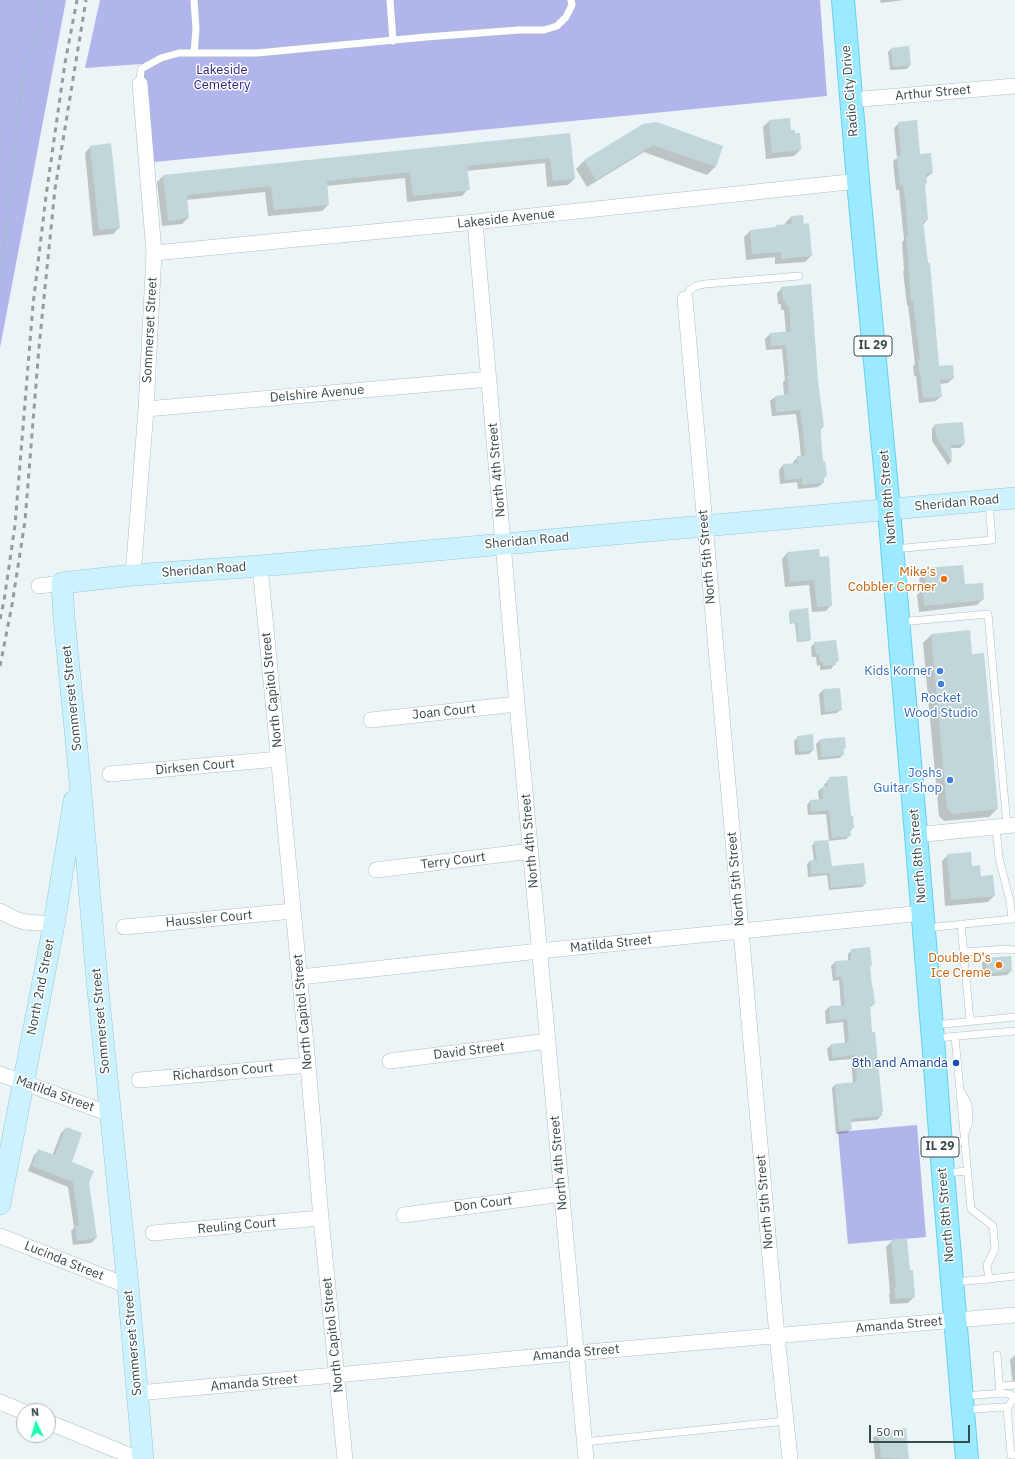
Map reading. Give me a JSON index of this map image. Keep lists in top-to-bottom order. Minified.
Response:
{"streets":{"main road":["Radio City Drive","Sommerset Street","IL 29","North 8th Street","Sheridan Road","North 2nd Street"],"street":["Arthur Street","Lakeside Avenue","Delshire Avenue","North 4th Street","North 5th Street","North Capitol Street","Joan Court","Dirksen Court","Terry Court","Haussler Court","Matilda Street","David Street","Richardson Court","Don Court","Reuling Court","Lucinda Street","Amanda Street"]},"crossings":[["Radio City Drive","Arthur Street"],["Radio City Drive","Lakeside Avenue"],["Radio City Drive","North 8th Street"],["Lakeside Avenue","Sommerset Street"],["Lakeside Avenue","North 4th Street"],["Lakeside Avenue","North 8th Street"],["Sommerset Street","Delshire Avenue"],["Sommerset Street","Sheridan Road"],["Sommerset Street","Matilda Street"],["Sommerset Street","North 2nd Street"],["Sommerset Street","Lucinda Street"],["Sommerset Street","Amanda Street"],["Delshire Avenue","North 4th Street"],["North 4th Street","Sheridan Road"],["North 4th Street","Joan Court"],["North 4th Street","Terry Court"],["North 4th Street","Matilda Street"],["North 4th Street","David Street"],["North 4th Street","Don Court"],["North 4th Street","Amanda Street"],["North 8th Street","Sheridan Road"],["North 8th Street","Matilda Street"],["North 8th Street","Amanda Street"],["Sheridan Road","North 5th Street"],["Sheridan Road","North Capitol Street"],["North 5th Street","Matilda Street"],["North 5th Street","Amanda Street"],["North Capitol Street","Dirksen Court"],["North Capitol Street","Haussler Court"],["North Capitol Street","Matilda Street"],["North Capitol Street","Richardson Court"],["North Capitol Street","Reuling Court"],["North Capitol Street","Amanda Street"],["Matilda Street","North 2nd Street"]],"parks":["Lakeside Cemetery"],"places":["Mike's Cobbler Corner","Kids Korner","Rocket Wood Studio","Joshs Guitar Shop","Double D's Ice Creme","8th and Amanda"],"scale_bar":"50 m","north":"top"}
